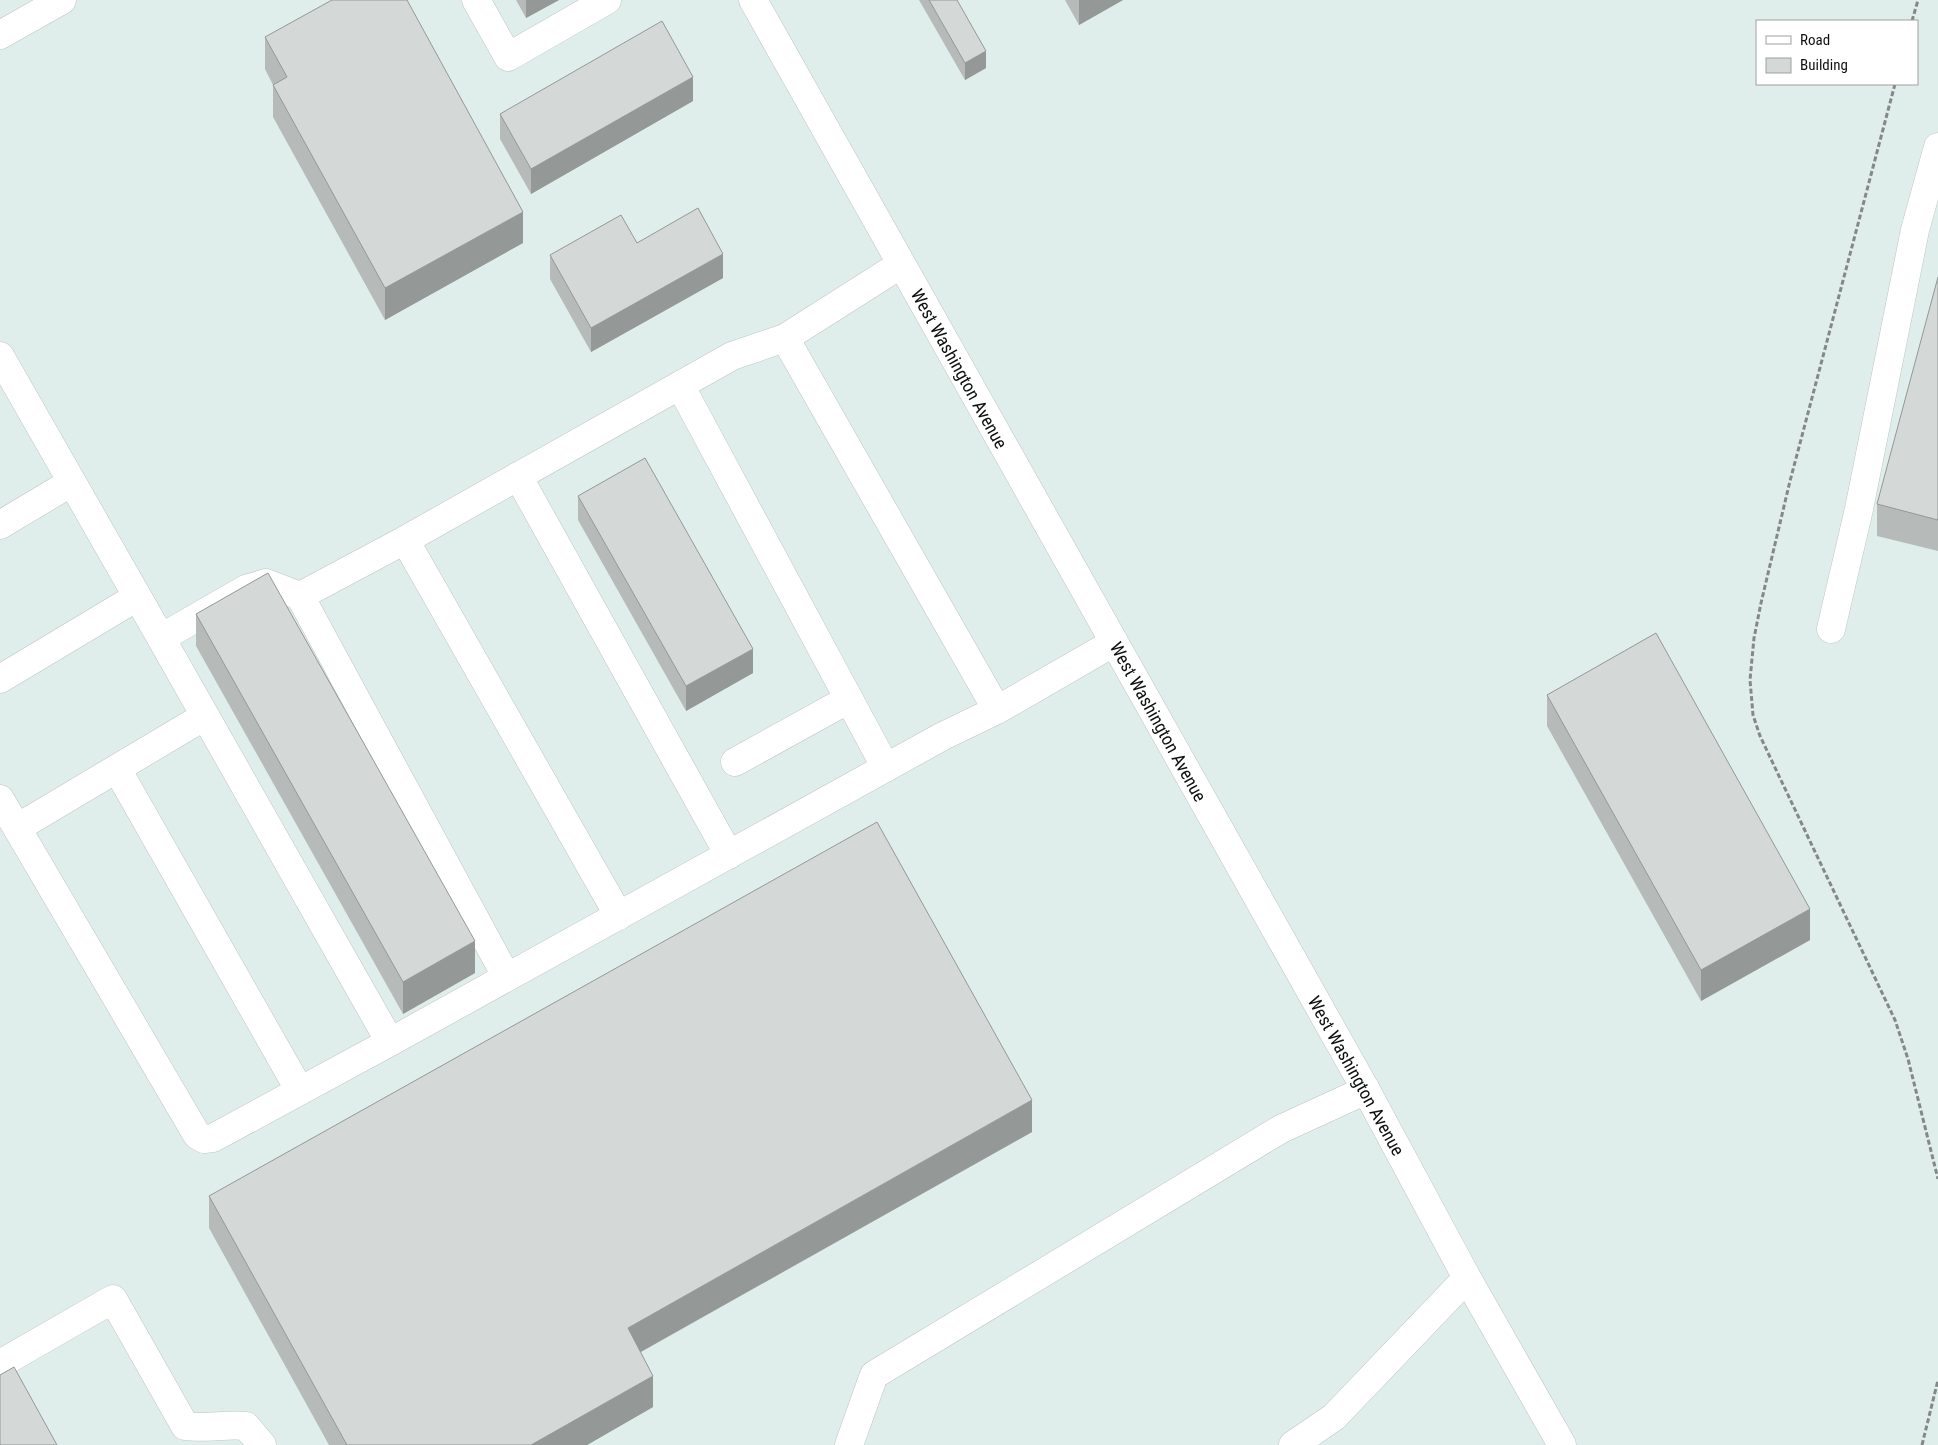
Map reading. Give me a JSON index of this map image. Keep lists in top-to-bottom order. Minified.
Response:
{"streets":{"main road":["West Washington Avenue"]},"legend":["Road","Building"]}
